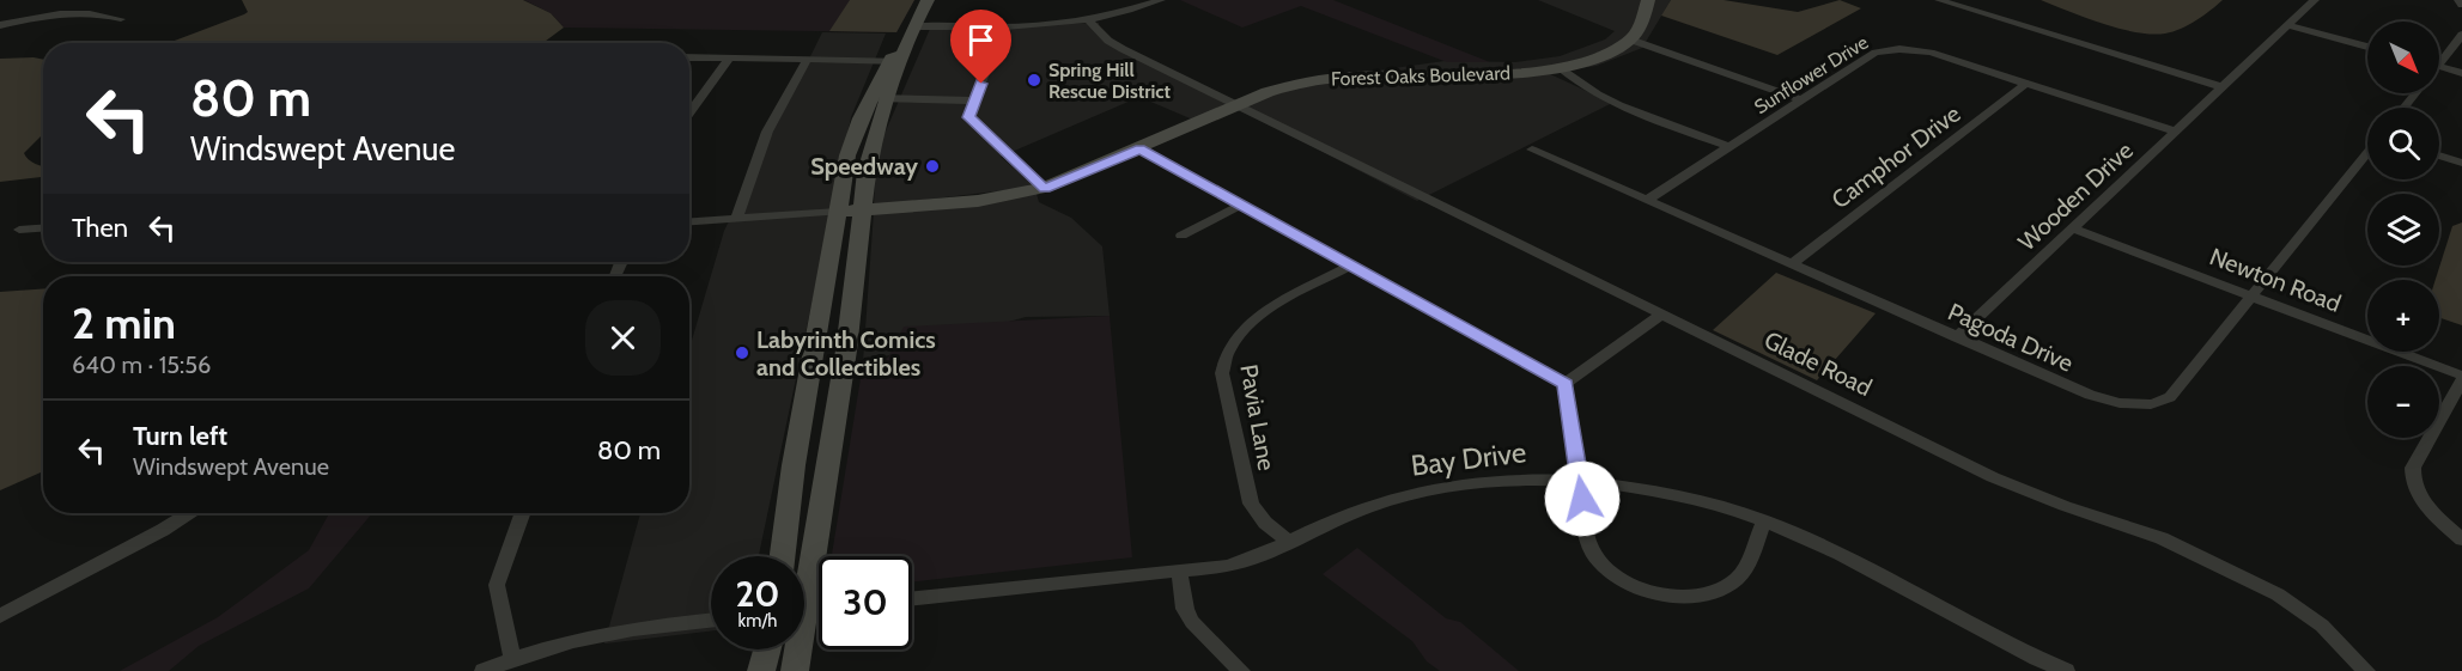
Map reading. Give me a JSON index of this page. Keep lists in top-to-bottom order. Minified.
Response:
{"streets":{"main road":["Forest Oaks Boulevard"],"street":["Sunflower Drive","Camphor Drive","Wooden Drive","Newton Road","Pagoda Drive","Glade Road","Pavia Lane","Bay Drive"]},"crossings":[["Sunflower Drive","Camphor Drive"],["Sunflower Drive","Wooden Drive"],["Sunflower Drive","Pagoda Drive"],["Forest Oaks Boulevard","Glade Road"],["Camphor Drive","Pagoda Drive"],["Wooden Drive","Newton Road"],["Wooden Drive","Pagoda Drive"],["Newton Road","Pagoda Drive"],["Pavia Lane","Bay Drive"]],"places":["Spring Hill Rescue District","Speedway","Labyrinth Comics and Collectibles"],"north":"bottom right","page":{"map_buttons":["+","−"],"turn":["80 m","Windswept Avenue"],"then":"Then","heading":["2 min","640 m · 15:56"],"list":[{"name":"Turn left","note":"Windswept Avenue","value":"80 m"}],"speed":"20 km/h","limit":"30"}}
